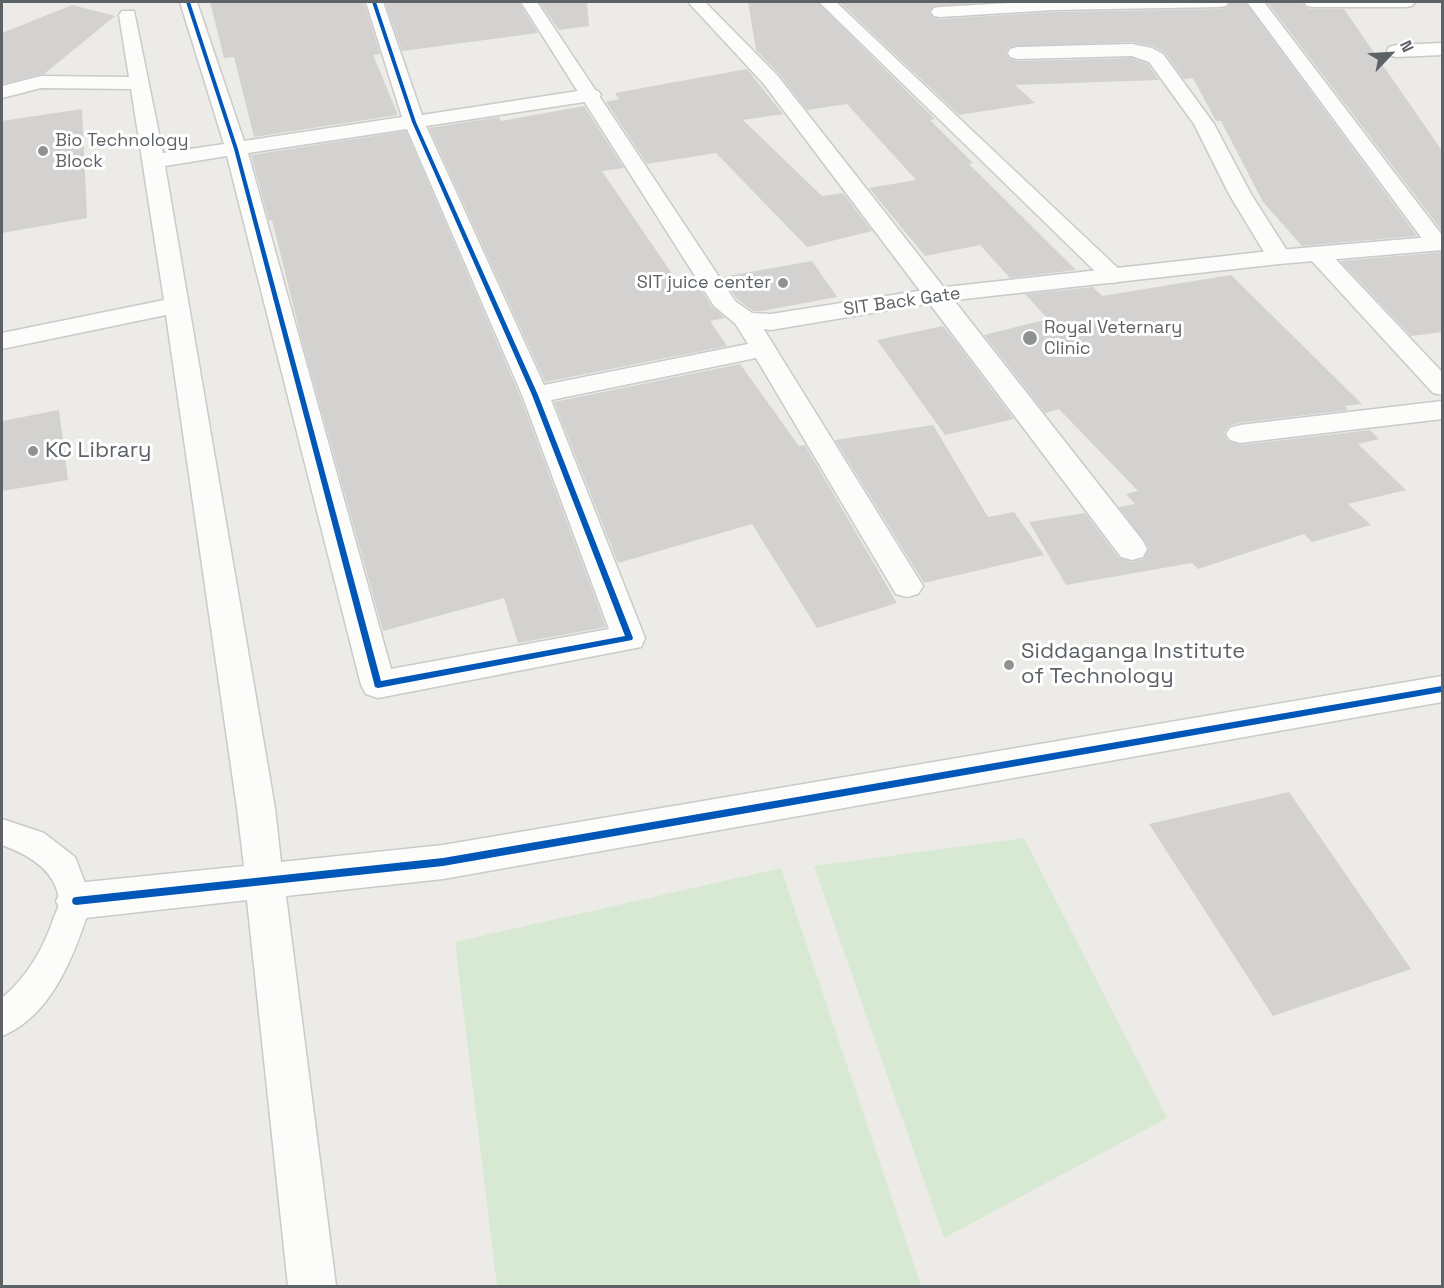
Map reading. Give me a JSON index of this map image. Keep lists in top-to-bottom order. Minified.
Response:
{"streets":{"street":["SIT Back Gate"]},"places":["Bio Technology Block","SIT juice center","Royal Veternary Clinic","KC Library","Siddaganga Institute of Technology"],"north":"top right"}
